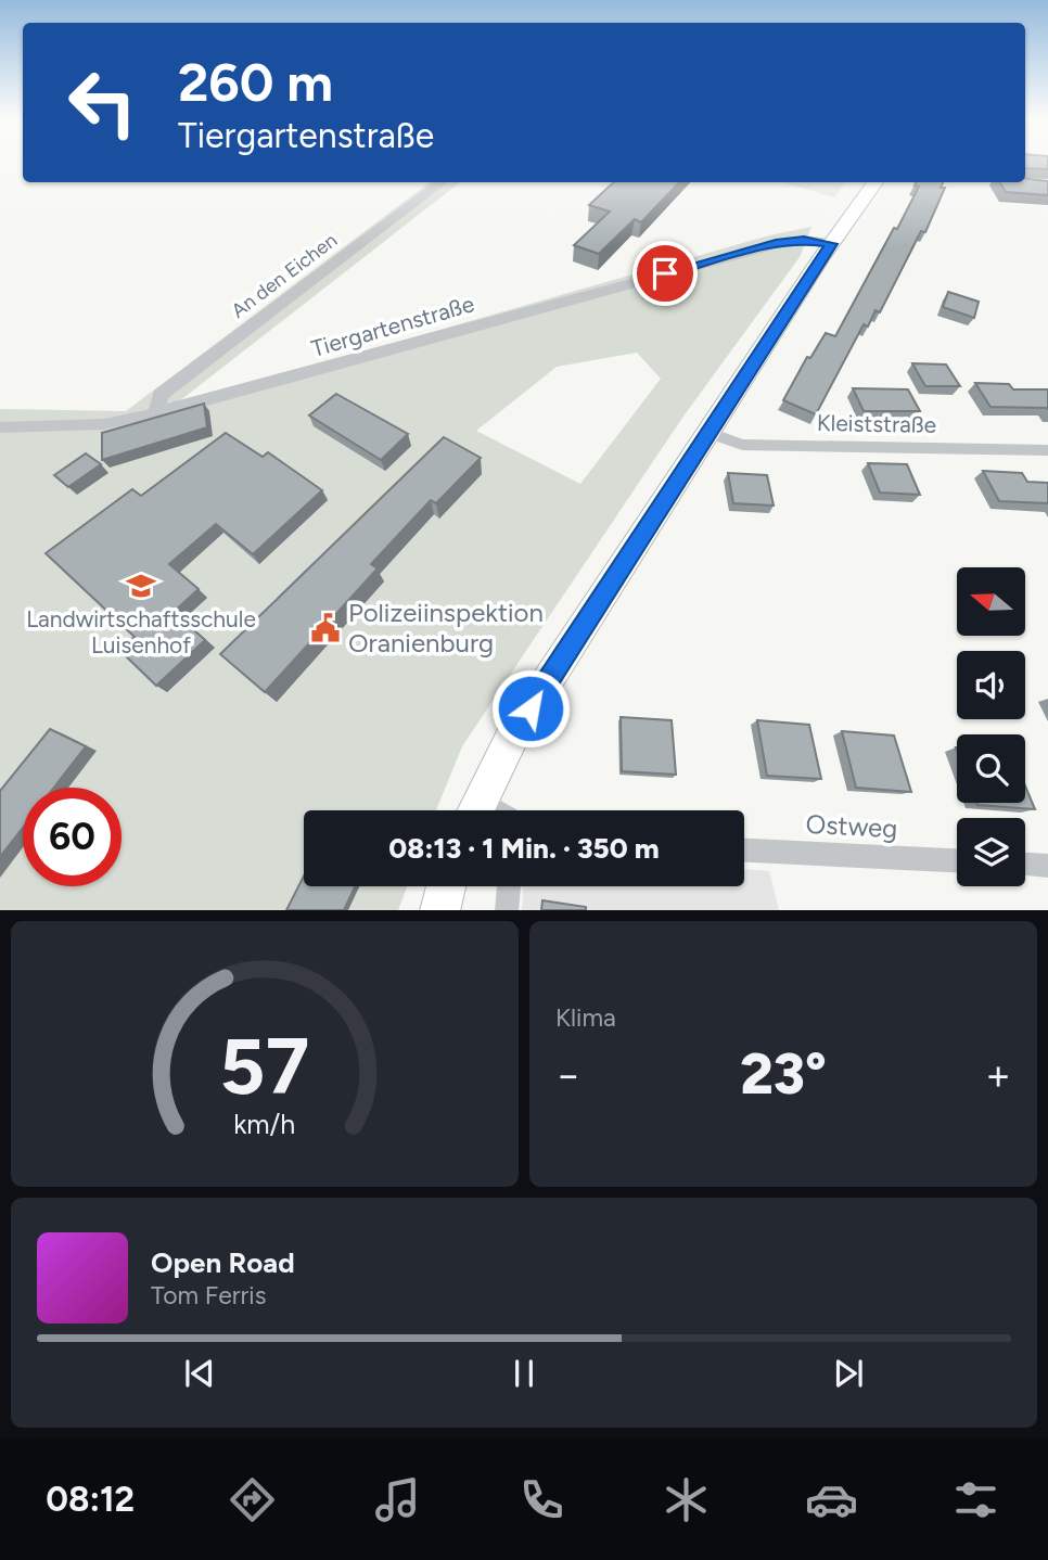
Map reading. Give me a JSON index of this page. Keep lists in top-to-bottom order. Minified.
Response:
{"streets":{"street":["An den Eichen","Tiergartenstraße","Kleiststraße","Ostweg"]},"crossings":[["An den Eichen","Tiergartenstraße"]],"places":{"school or university":["Landwirtschaftsschule Luisenhof"],"public building":["Polizeiinspektion Oranienburg"]},"north":"left","page":{"turn":["260 m","Tiergartenstraße"],"limit":"60","trip":"08:13 · 1 Min. · 350 m","tile":"Klima","heat":["−","23°","+"],"song":["Open Road","Tom Ferris"],"tabs":"08:12","gauge":["57","km/h"]}}
